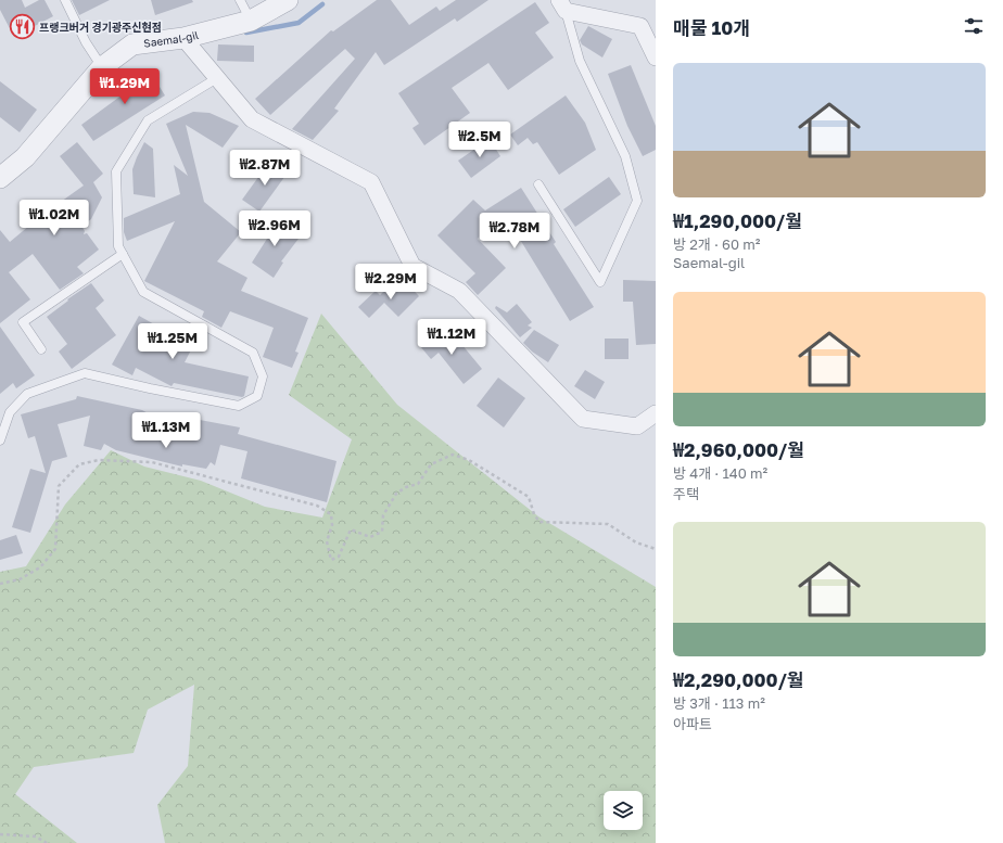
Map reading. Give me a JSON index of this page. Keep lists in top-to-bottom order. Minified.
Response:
{"streets":{"street":["Saemal-gil"]},"places":{"restaurant":["프랭크버거 경기광주신현점"]},"page":{"heading":"매물 10개","list":[{"name":"₩1,290,000/월","note":"방 2개 · 60 m² · Saemal-gil"},{"name":"₩2,960,000/월","note":"방 4개 · 140 m² · 주택"},{"name":"₩2,290,000/월","note":"방 3개 · 113 m² · 아파트"}],"price":["₩1.29M","₩2.5M","₩2.87M","₩1.02M","₩2.96M","₩2.78M","₩2.29M","₩1.12M","₩1.25M","₩1.13M"]}}
